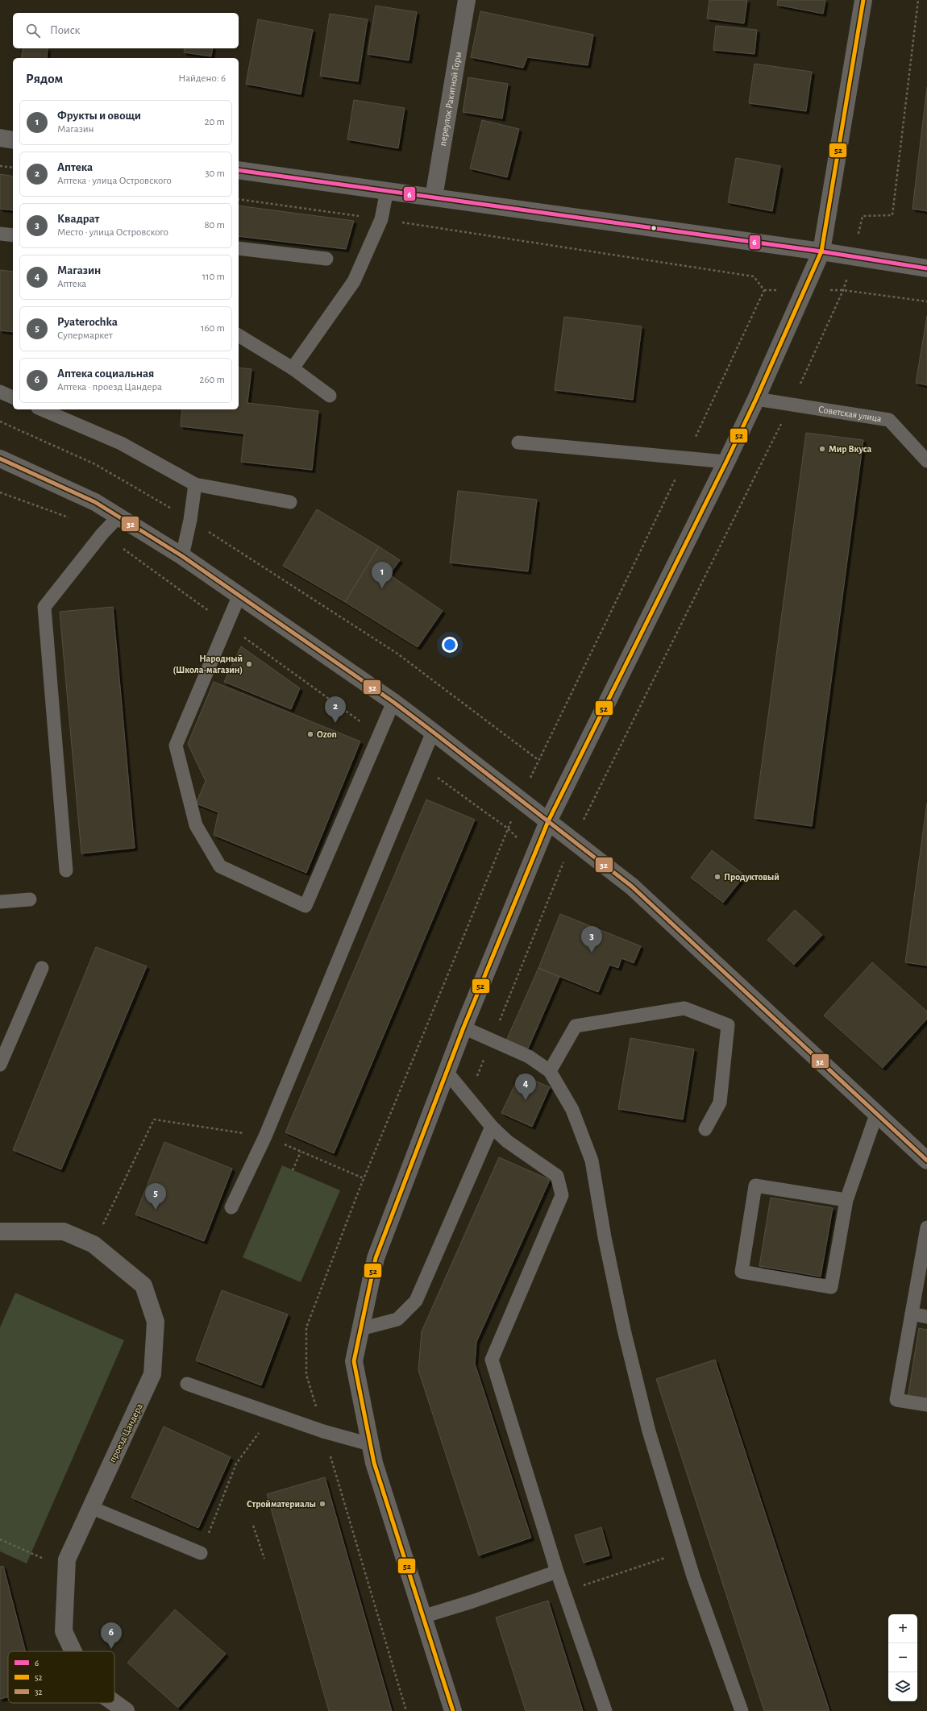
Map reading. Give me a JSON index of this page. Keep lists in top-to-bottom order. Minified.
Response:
{"streets":{"street":["переулок Ракитной Горы","проезд Цандера"],"lane":["Советская улица"]},"places":["Мир Вкуса","Народный (Школа-магазин)","Ozon","Продуктовый","Стройматериалы"],"lines":["transit line 52","transit line 6","transit line 32"],"legend":["6","52","32"],"page":{"search":"Поиск","heading":["Рядом","Найдено: 6"],"list":[{"mark":"1","name":"Фрукты и овощи","note":"Магазин","value":"20 m"},{"mark":"2","name":"Аптека","note":"Аптека · улица Островского","value":"30 m"},{"mark":"3","name":"Квадрат","note":"Место · улица Островского","value":"80 m"},{"mark":"4","name":"Магазин","note":"Аптека","value":"110 m"},{"mark":"5","name":"Pyaterochka","note":"Супермаркет","value":"160 m"},{"mark":"6","name":"Аптека социальная","note":"Аптека · проезд Цандера","value":"260 m"}],"pins":["1","2","3","4","5","6"],"map_buttons":["+","−"]}}
